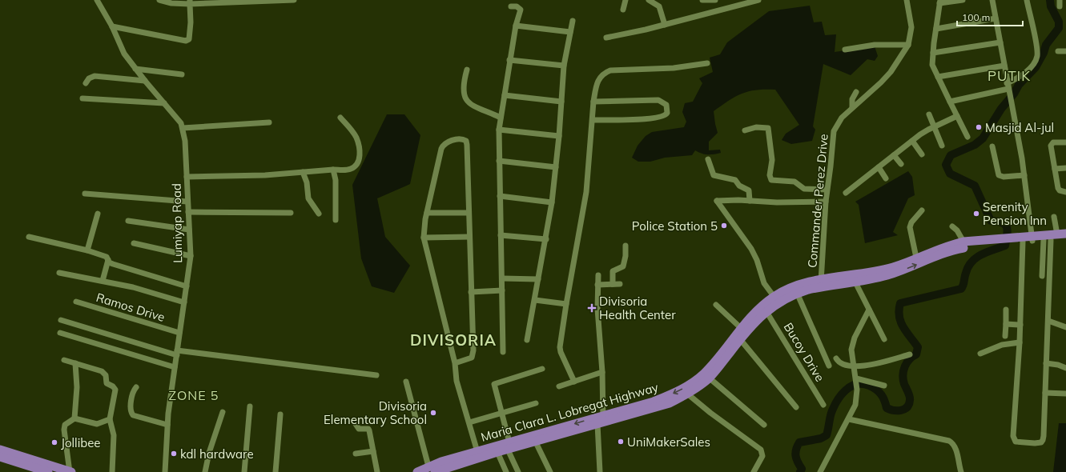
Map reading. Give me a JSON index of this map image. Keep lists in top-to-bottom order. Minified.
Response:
{"streets":{"highway":["Maria Clara L. Lobregat Highway"],"street":["Commander Perez Drive","Lumiyap Road","Ramos Drive","Bucoy Drive"]},"crossings":[["Commander Perez Drive","Maria Clara L. Lobregat Highway"],["Lumiyap Road","Ramos Drive"],["Bucoy Drive","Maria Clara L. Lobregat Highway"]],"districts":["PUTIK","DIVISORIA","ZONE 5"],"places":{"other":["Masjid Al-jul","Serenity Pension Inn","Police Station 5","Divisoria Elementary School","UniMakerSales","Jollibee","kdl hardware"],"health":["Divisoria Health Center"]},"scale_bar":"100 m"}
